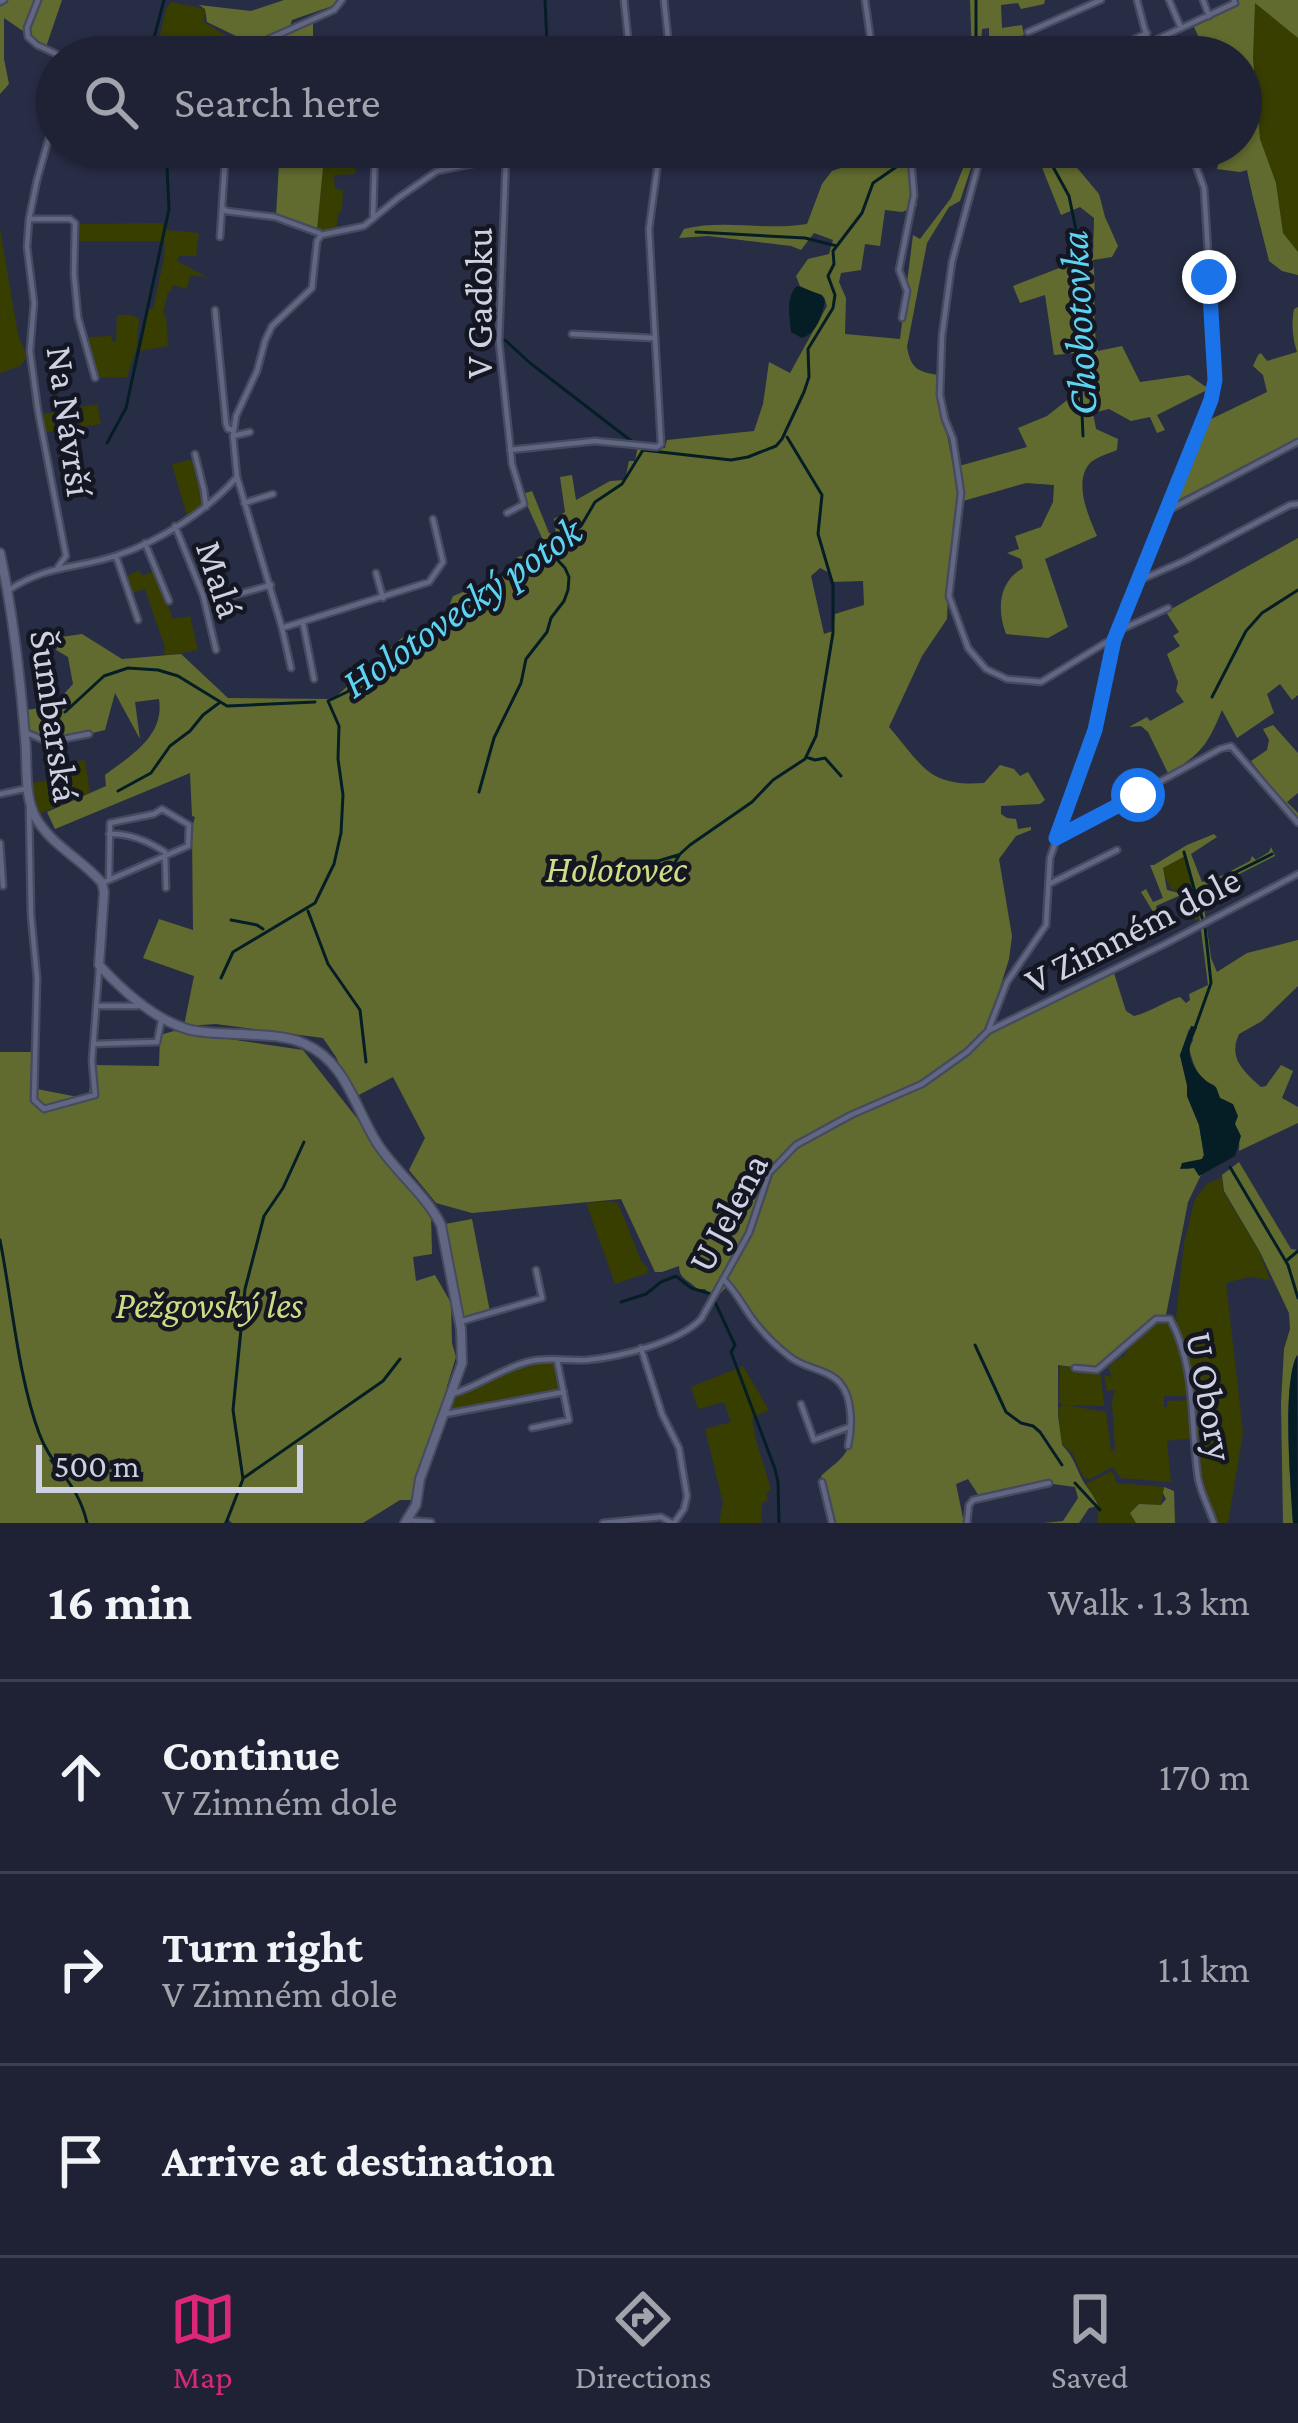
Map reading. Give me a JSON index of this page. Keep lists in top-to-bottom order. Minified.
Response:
{"streets":{"street":["V Gaďoku","Na Návrší","Malá","Šumbarská","V Zimném dole","U Jelena","U Obory"]},"crossings":[["V Zimném dole","U Jelena"]],"water":["Chobotovka","Holotovecký potok"],"parks":["Holotovec","Pežgovský les"],"scale_bar":"500 m","page":{"search":"Search here","scale":"500 m","heading":["16 min","Walk · 1.3 km"],"list":[["Continue","V Zimném dole","170 m"],["Turn right","V Zimném dole","1.1 km"],"Arrive at destination"],"nav":["Map","Directions","Saved"]}}
